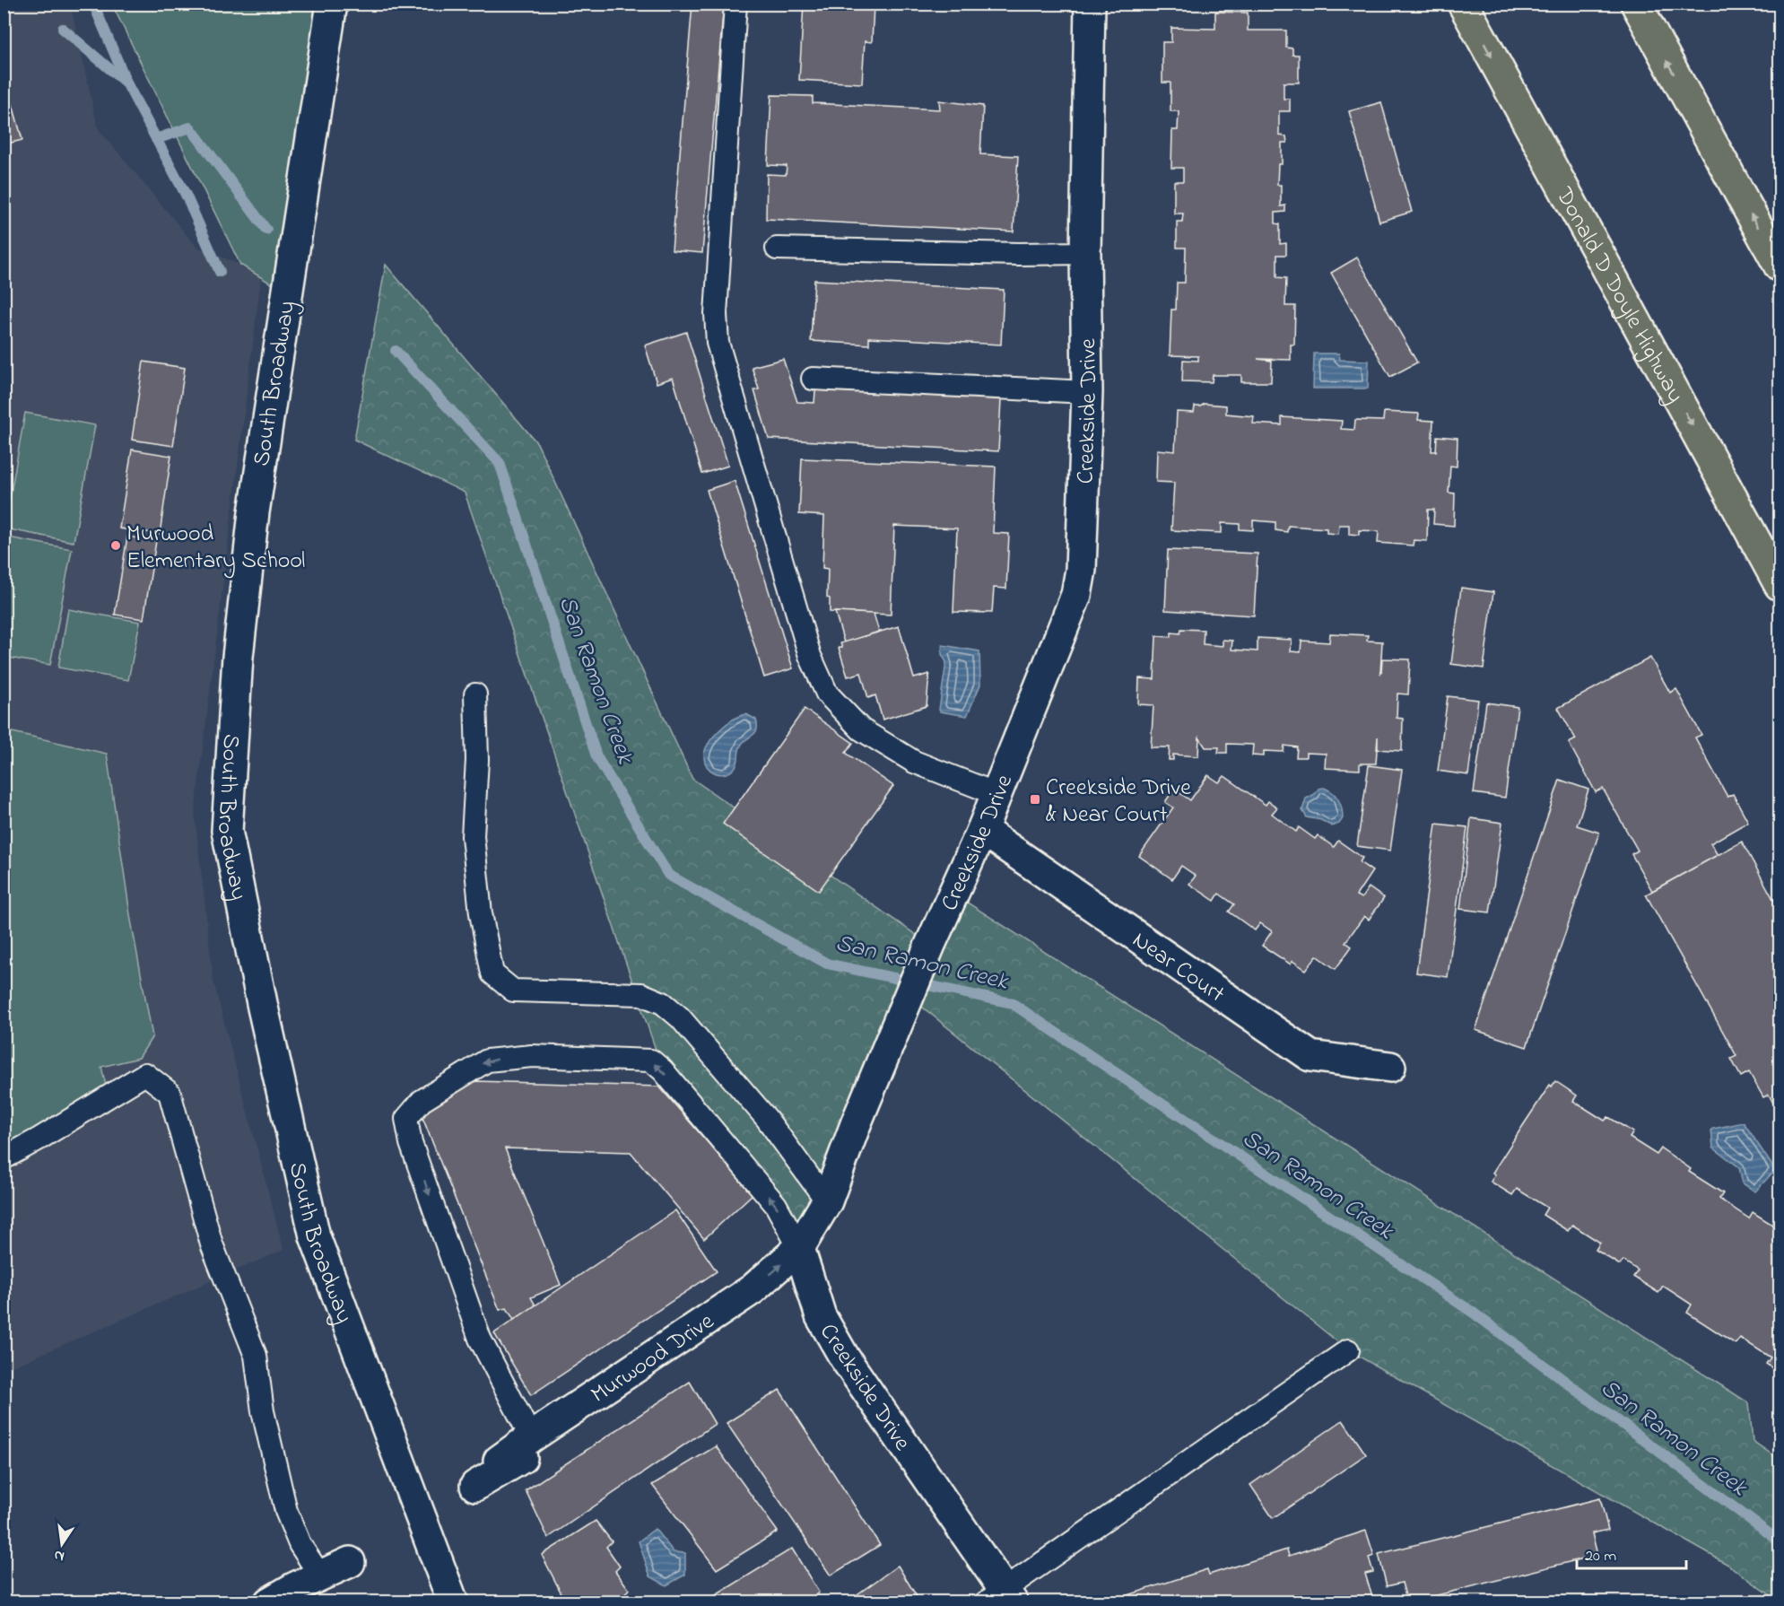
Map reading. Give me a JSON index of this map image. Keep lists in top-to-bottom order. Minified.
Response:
{"streets":{"highway":["Donald D Doyle Highway"],"street":["South Broadway","Creekside Drive","Near Court","Murwood Drive"]},"crossings":[["Creekside Drive","Near Court"],["Creekside Drive","Murwood Drive"]],"water":["San Ramon Creek"],"places":{"other":["Murwood Elementary School"],"transit":["Creekside Drive & Near Court"]},"scale_bar":"20 m","north":"bottom"}
